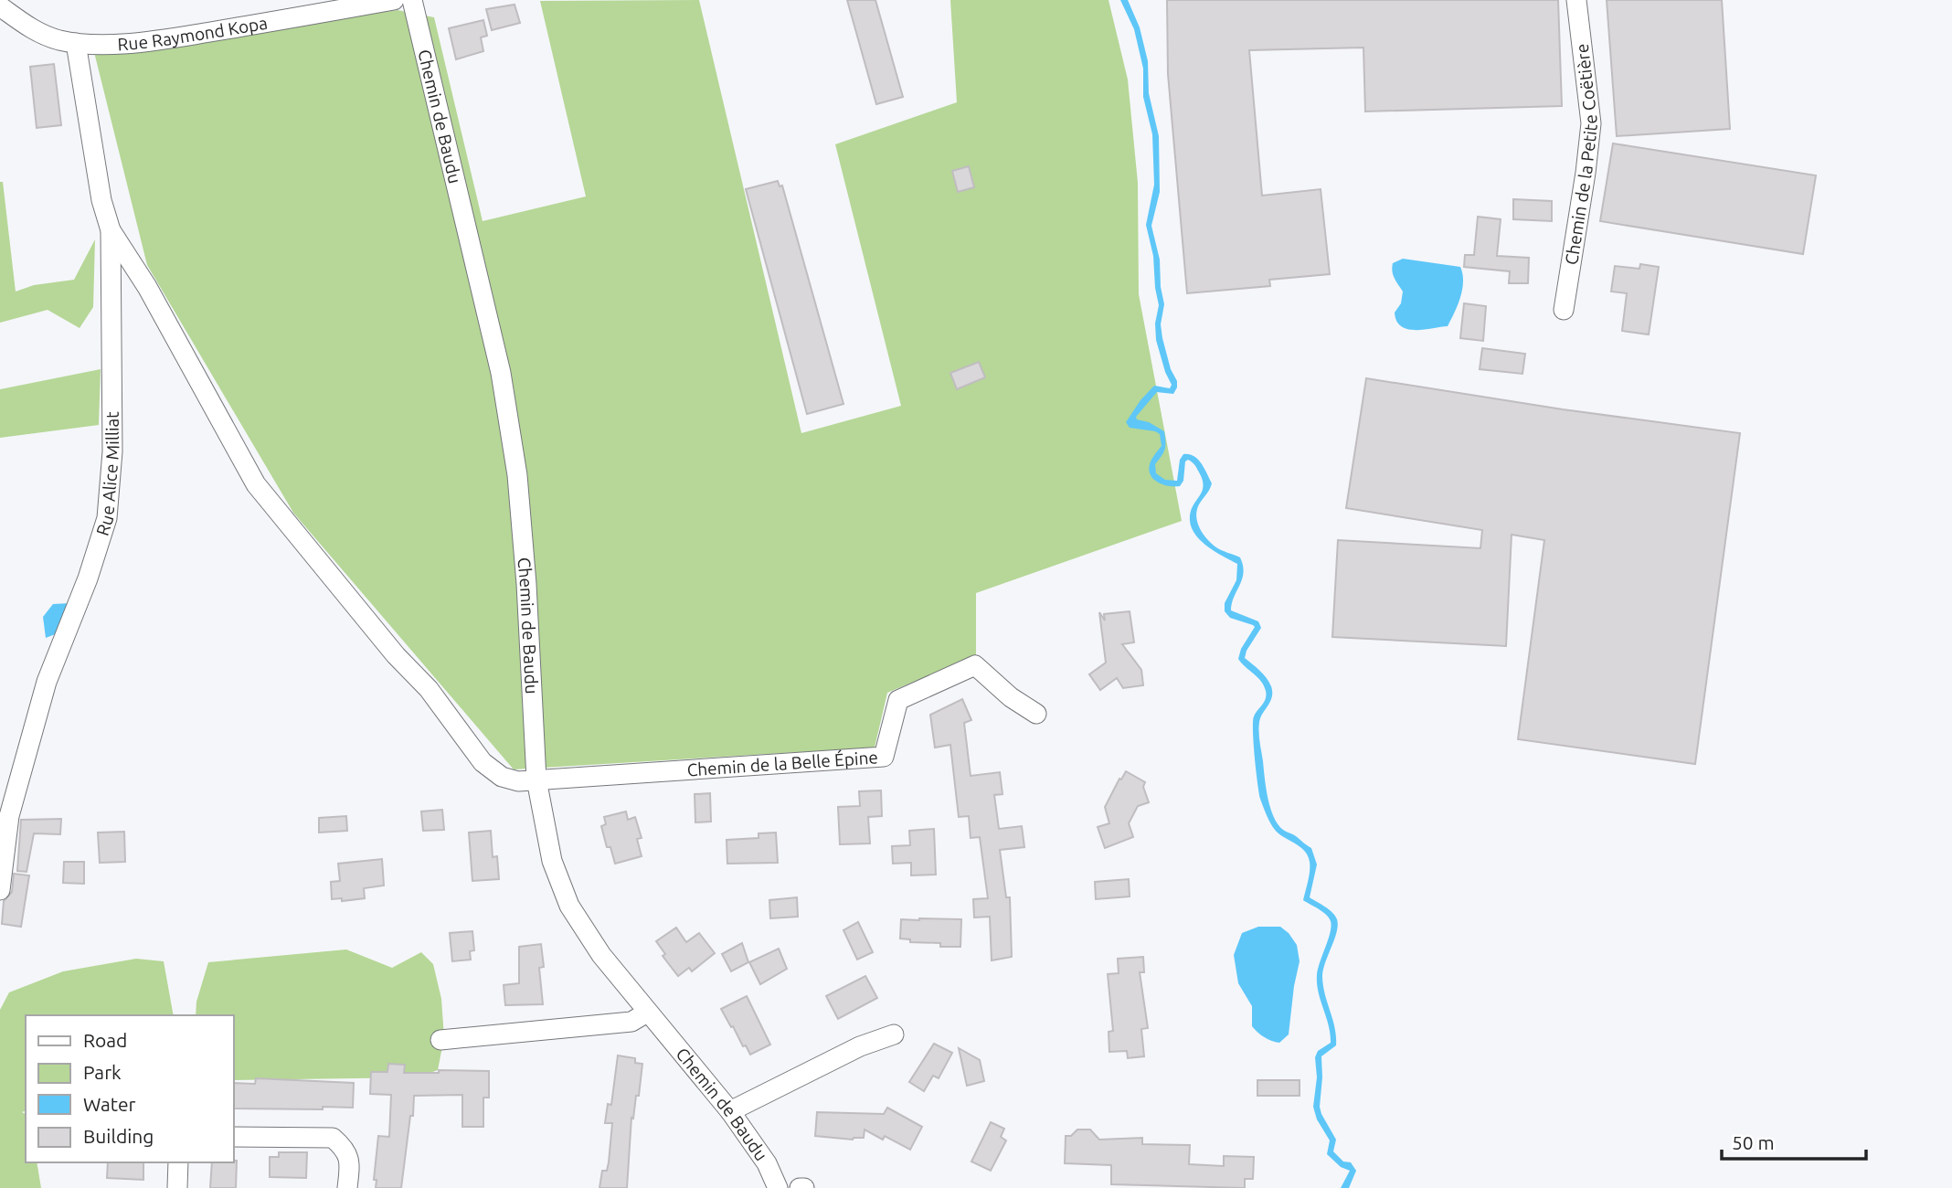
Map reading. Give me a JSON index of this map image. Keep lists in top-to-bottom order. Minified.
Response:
{"streets":{"street":["Rue Raymond Kopa","Chemin de Baudu","Chemin de la Petite Coëtière","Rue Alice Milliat","Chemin de la Belle Épine"]},"crossings":[["Rue Raymond Kopa","Rue Alice Milliat"],["Chemin de Baudu","Chemin de la Belle Épine"]],"legend":["Road","Park","Water","Building"],"scale_bar":"50 m"}
